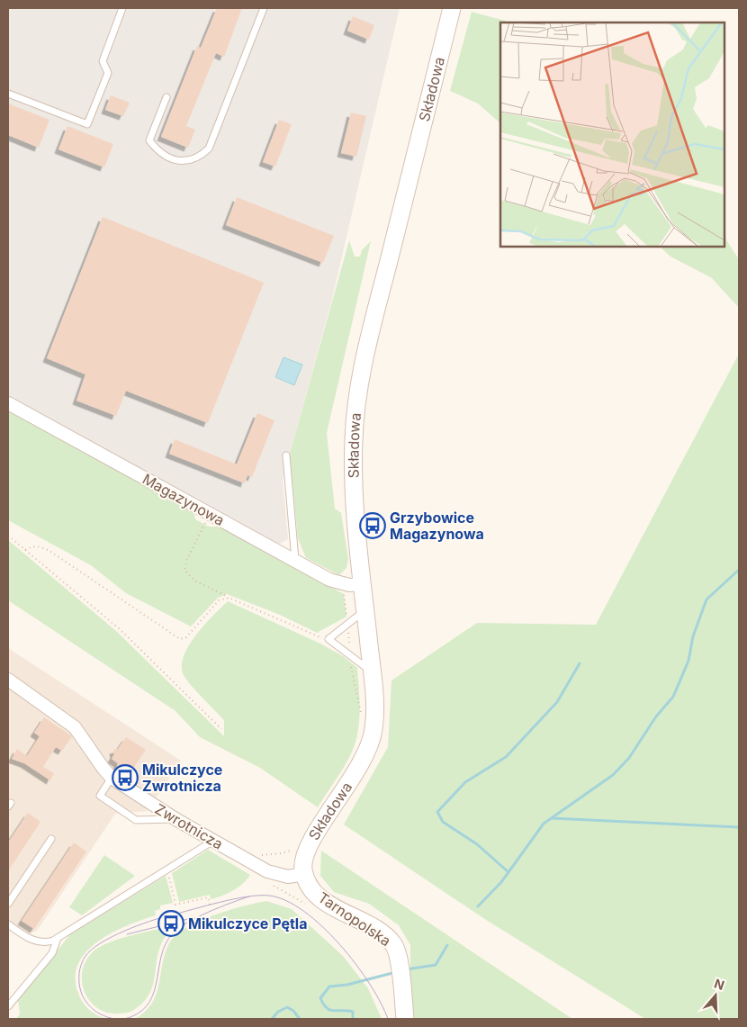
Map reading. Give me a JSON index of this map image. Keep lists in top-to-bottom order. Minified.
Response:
{"streets":{"main road":["Składowa","Tarnopolska"],"street":["Magazynowa","Zwrotnicza"]},"crossings":[["Składowa","Magazynowa"],["Składowa","Zwrotnicza"],["Składowa","Tarnopolska"],["Zwrotnicza","Tarnopolska"]],"places":{"bus stop":["Grzybowice Magazynowa","Mikulczyce Zwrotnicza","Mikulczyce Pętla"]},"north":"top"}
